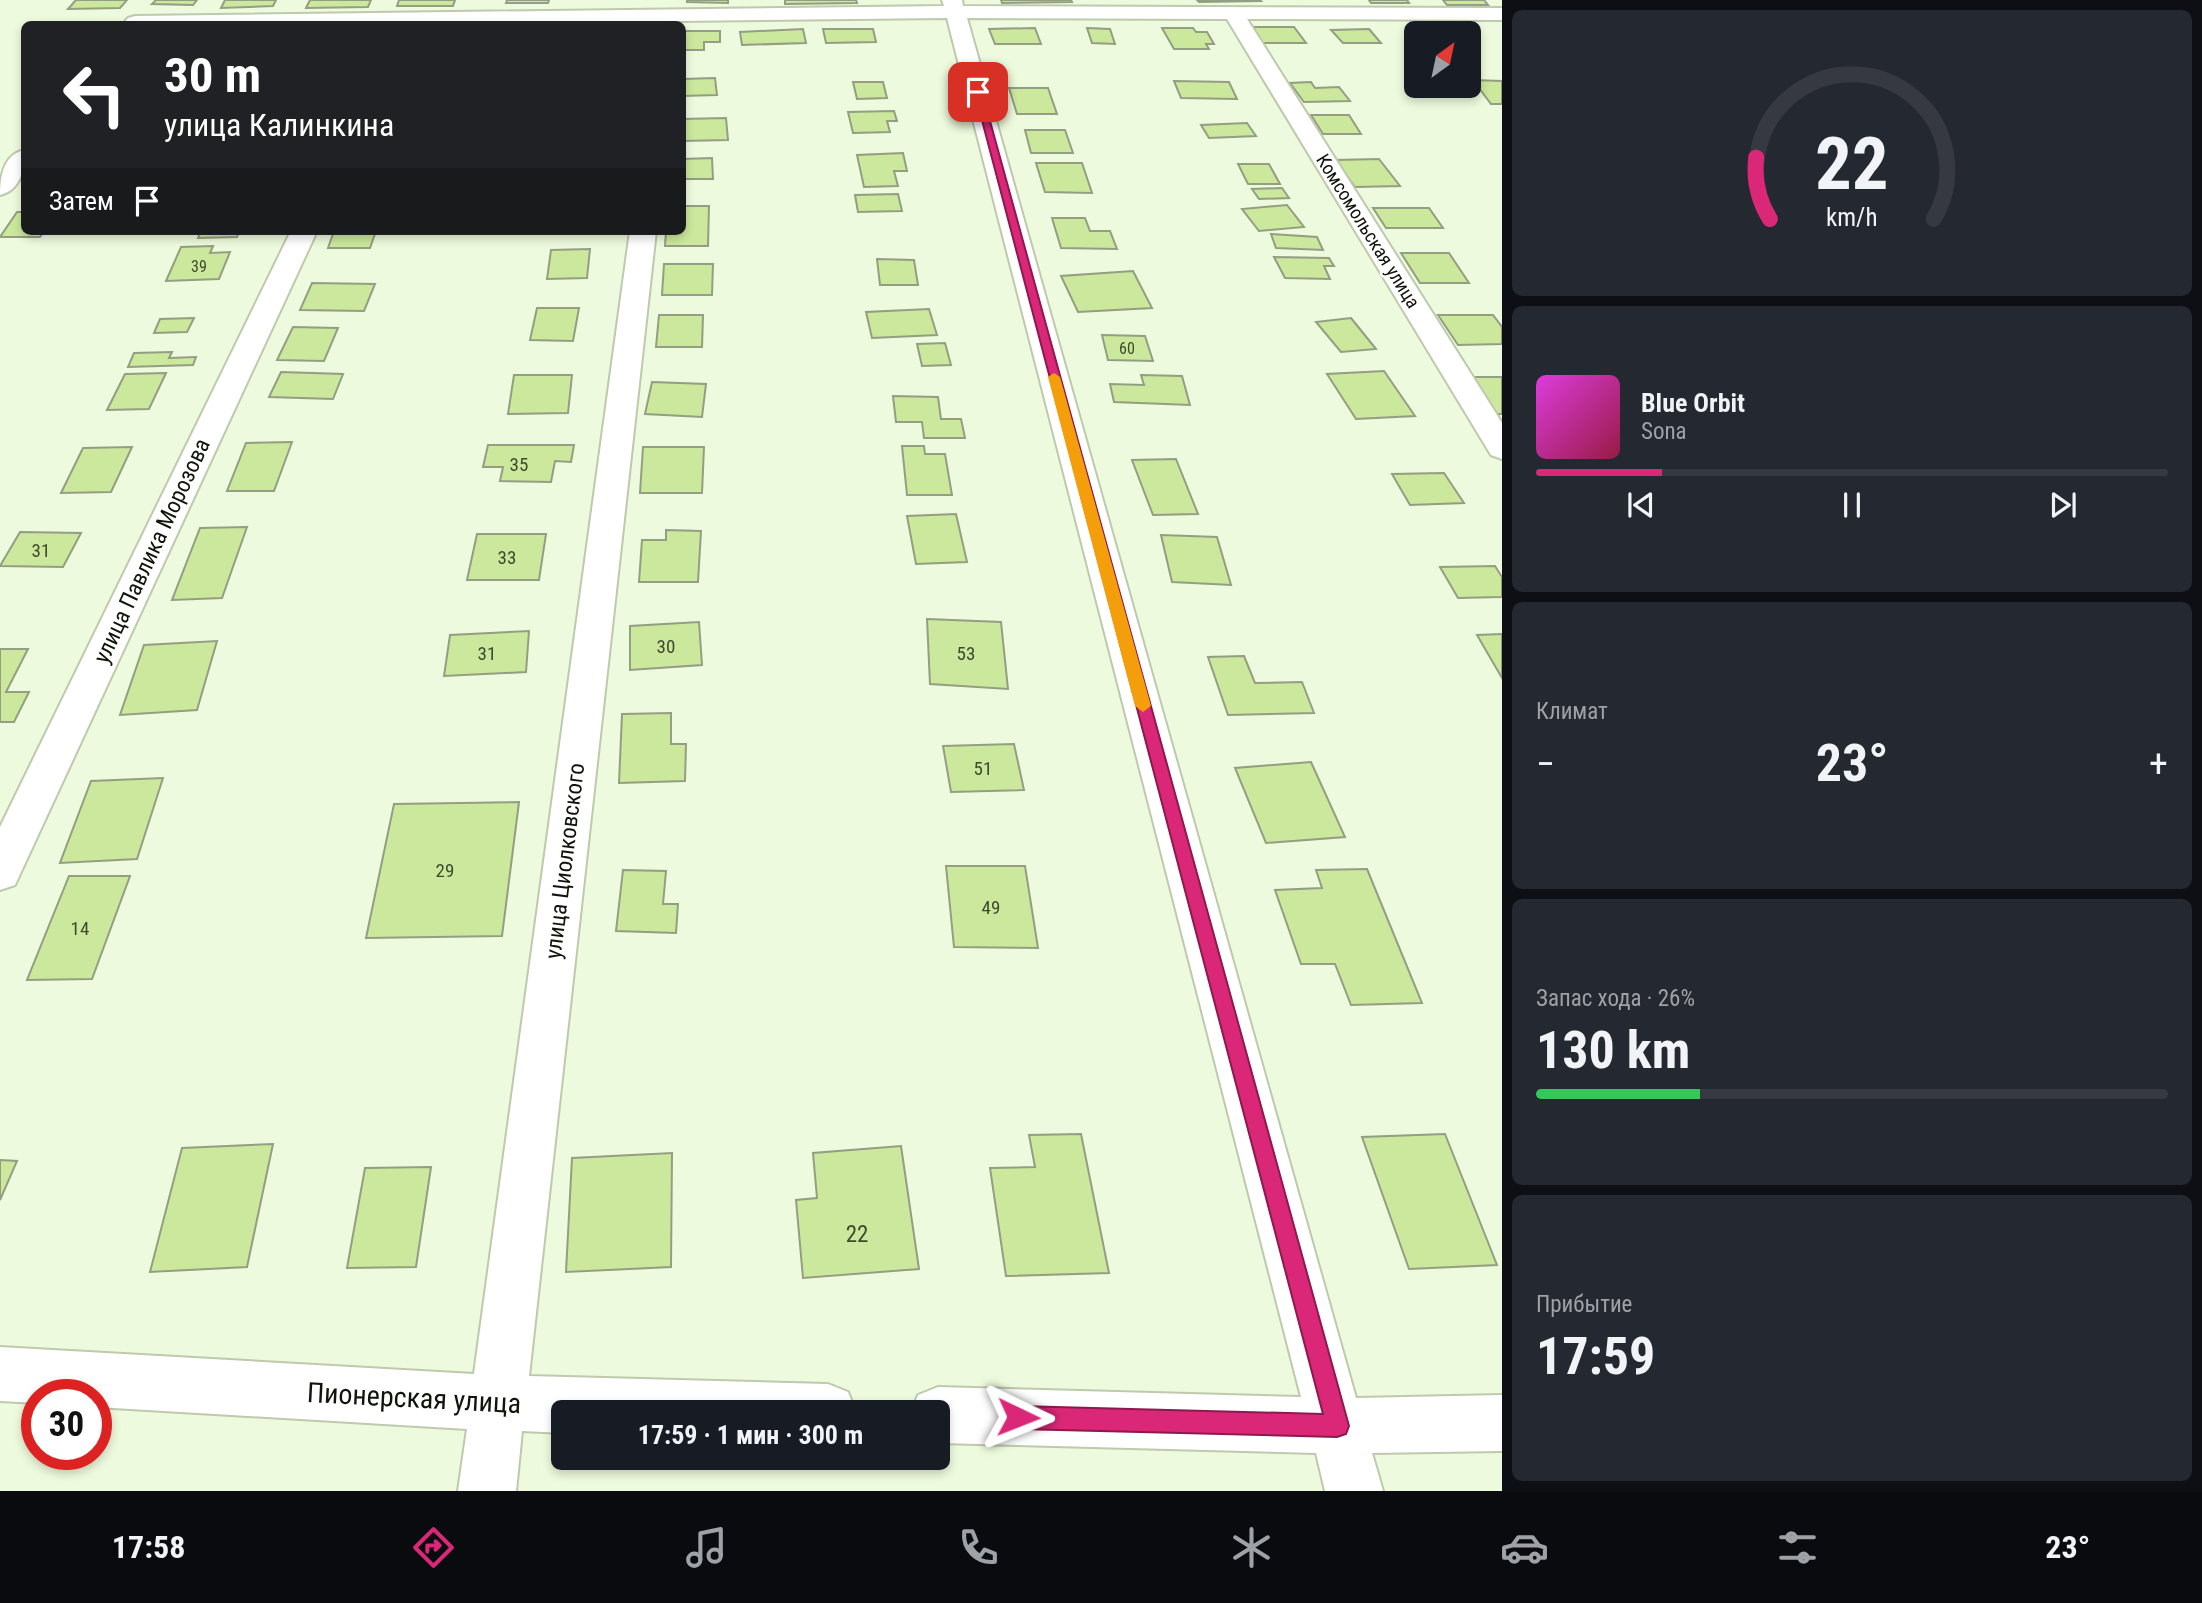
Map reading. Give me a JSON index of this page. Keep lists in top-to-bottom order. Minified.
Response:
{"streets":{"street":["Комсомольская улица","улица Павлика Морозова","улица Циолковского","Пионерская улица"]},"crossings":[["улица Циолковского","Пионерская улица"]],"house_numbers":["39","60","35","31","33","30","31","53","51","29","49","14","22"],"north":"top right","page":{"turn":["30 m","улица Калинкина"],"then":"Затем","song":["Blue Orbit","Sona"],"tile":["Климат",["Запас хода · 26%","130 km"],["Прибытие","17:59"]],"heat":["−","23°","+"],"limit":"30","trip":"17:59 · 1 мин · 300 m","tabs":["17:58","23°"],"gauge":["22","km/h"]}}
